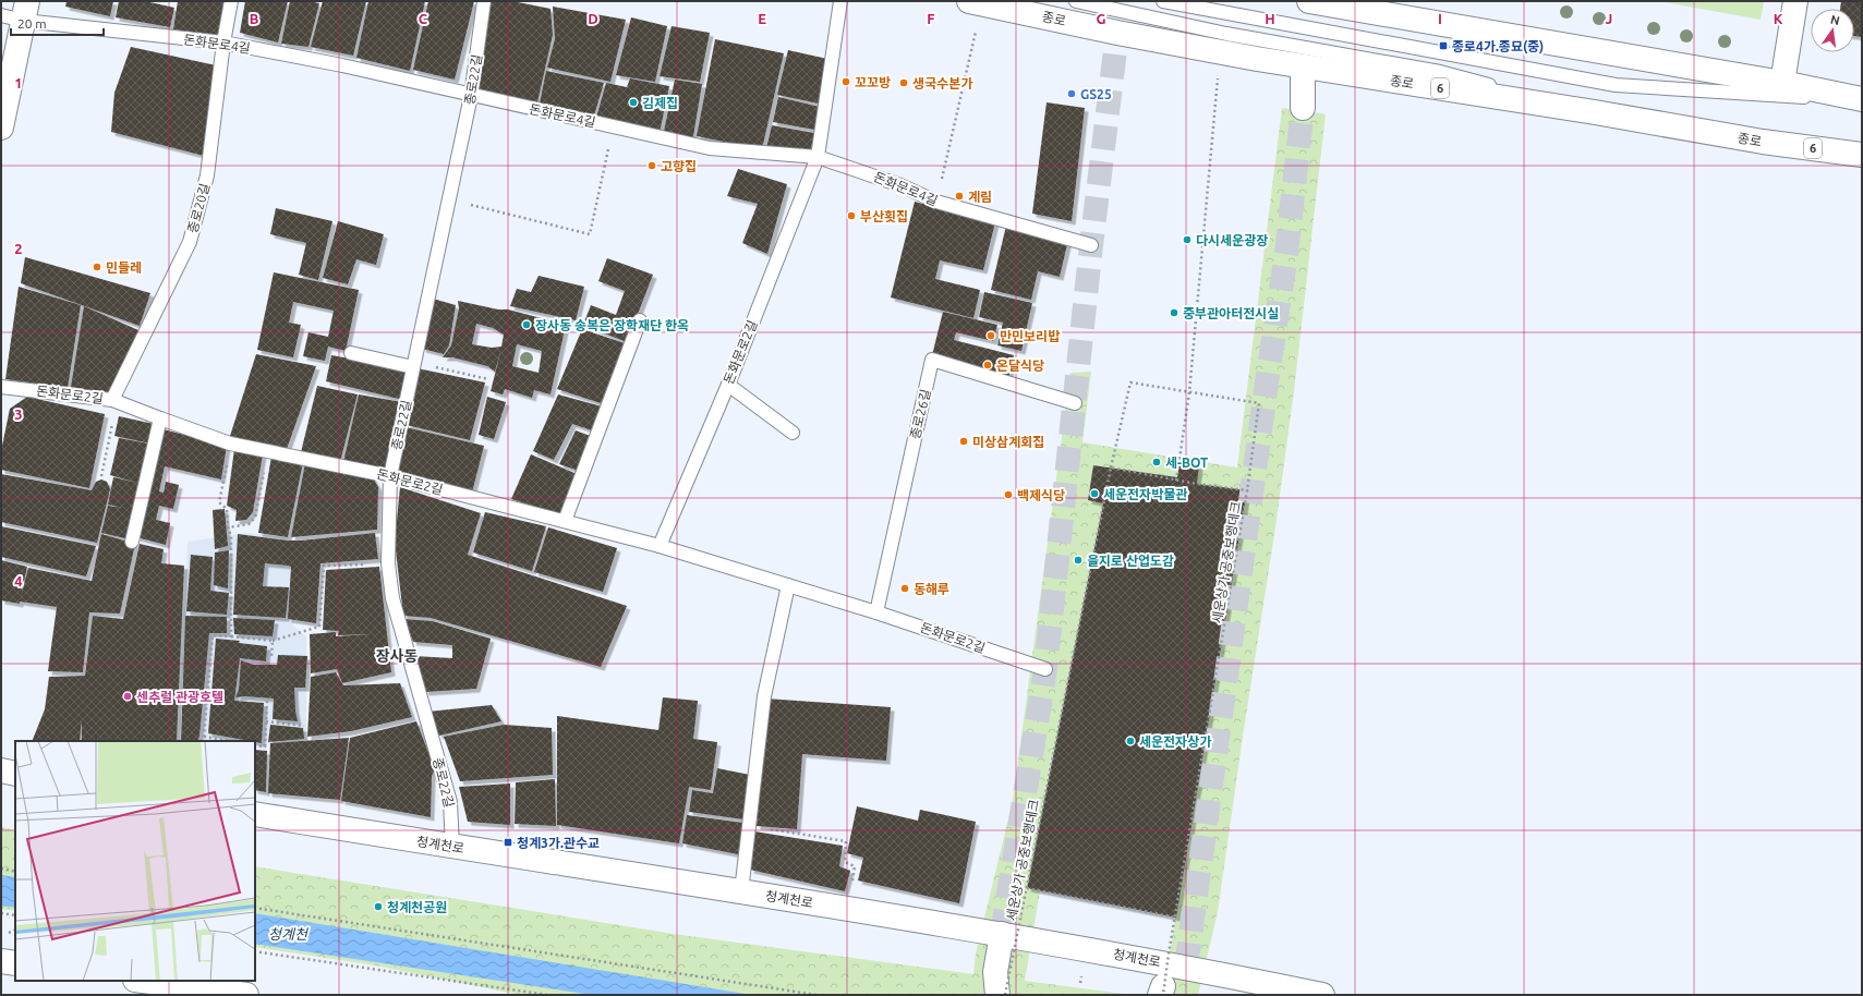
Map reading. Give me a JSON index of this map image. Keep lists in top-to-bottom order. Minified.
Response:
{"streets":{"main road":["종로","6","청계천로"],"lane":["돈화문로4길","종로22길","종로20길","돈화문로2길","종로26길"],"path":["세운상가 공중보행데크"]},"crossings":[["돈화문로4길","종로22길"],["돈화문로4길","종로20길"],["돈화문로4길","돈화문로2길"],["종로22길","돈화문로2길"],["종로22길","청계천로"],["종로20길","돈화문로2길"],["돈화문로2길","종로26길"]],"districts":["장사동"],"water":["청계천"],"places":{"transit":["종로4가.종묘(중)","청계3가.관수교"],"other":["꼬꼬방","생국수본가","GS25","김제집","고향집","계림","부산횟집","다시세운광장","민들레","중부관아터전시실","장사동 송복은 장학재단 한옥","만민보리밥","온달식당","미상삼계회집","세-BOT","세운전자박물관","백제식당","을지로 산업도감","동해루","센추럴 관광호텔","세운전자상가","청계천공원"]},"scale_bar":"20 m","north":"top","grid":{"columns":["B","C","D","E","F","G","H","I","J","K"],"rows":["1","2","3","4"]}}
